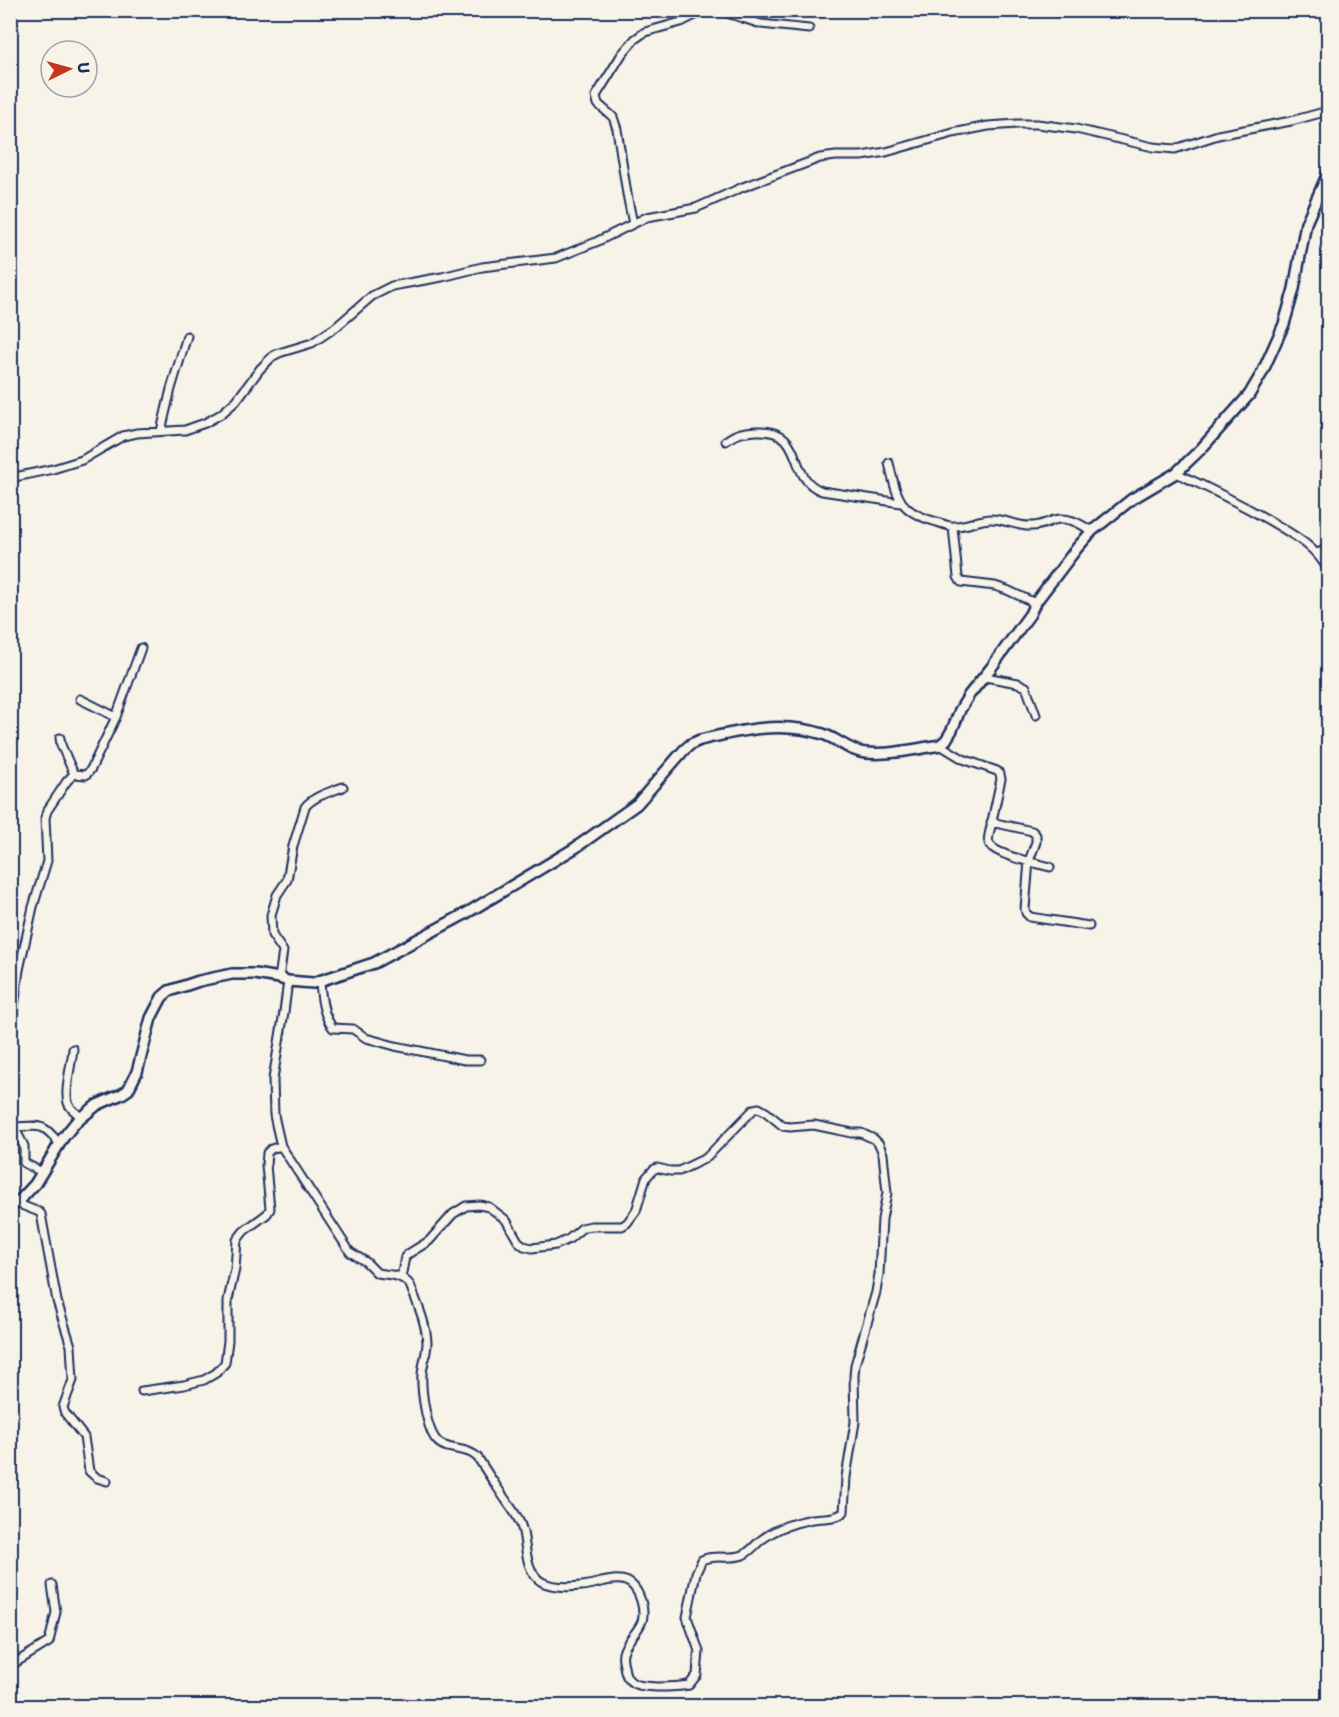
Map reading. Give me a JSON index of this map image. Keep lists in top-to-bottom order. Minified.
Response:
{"north":"right"}
